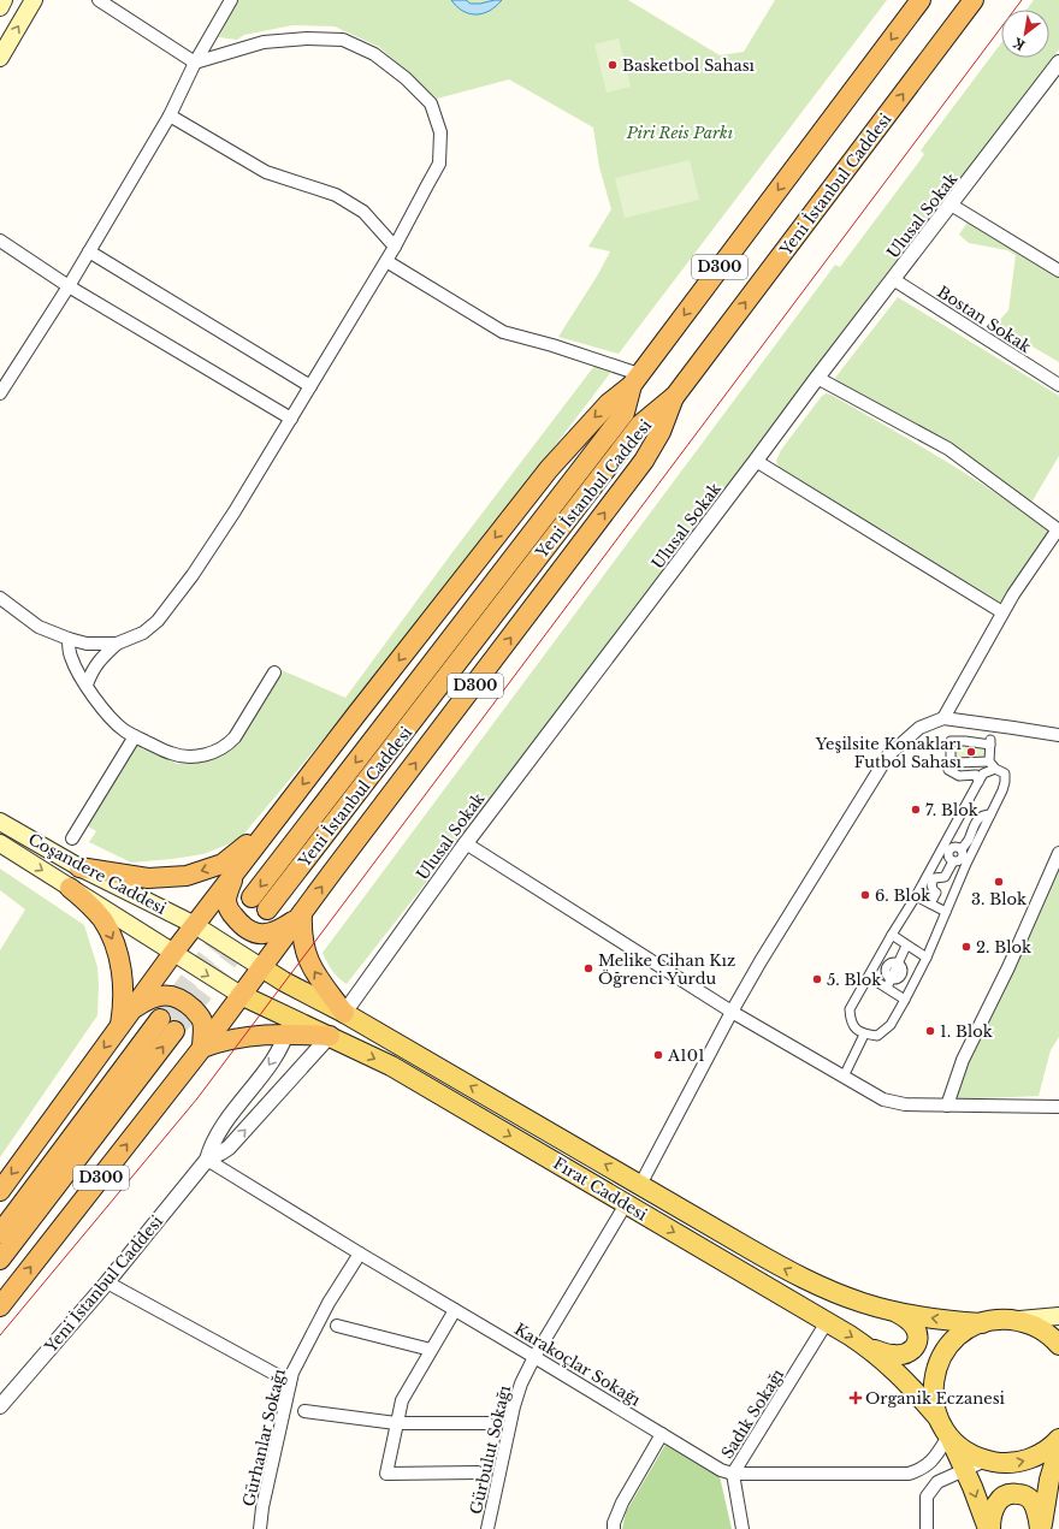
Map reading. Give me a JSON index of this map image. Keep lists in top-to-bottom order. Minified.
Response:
{"streets":{"highway":["Yeni İstanbul Caddesi","D300"],"main road":["Coşandere Caddesi","Fırat Caddesi"],"street":["Ulusal Sokak","Bostan Sokak","Karakoçlar Sokağı","Sadık Sokağı","Gürhanlar Sokağı","Gürbulut Sokağı"]},"crossings":[["Yeni İstanbul Caddesi","D300"],["Yeni İstanbul Caddesi","Fırat Caddesi"],["Yeni İstanbul Caddesi","Karakoçlar Sokağı"],["Ulusal Sokak","Bostan Sokak"],["Ulusal Sokak","Fırat Caddesi"],["D300","Coşandere Caddesi"],["D300","Fırat Caddesi"],["Coşandere Caddesi","Fırat Caddesi"],["Fırat Caddesi","Sadık Sokağı"],["Fırat Caddesi","Gürbulut Sokağı"],["Karakoçlar Sokağı","Sadık Sokağı"],["Karakoçlar Sokağı","Gürhanlar Sokağı"],["Karakoçlar Sokağı","Gürbulut Sokağı"]],"parks":["Piri Reis Parkı"],"places":{"other":["Basketbol Sahası","Yeşilsite Konakları Futbol Sahası","7. Blok","3. Blok","6. Blok","2. Blok","Melike Cihan Kız Öğrenci Yurdu","5. Blok","1. Blok","A101"],"health":["Organik Eczanesi"]},"north":"bottom left"}
